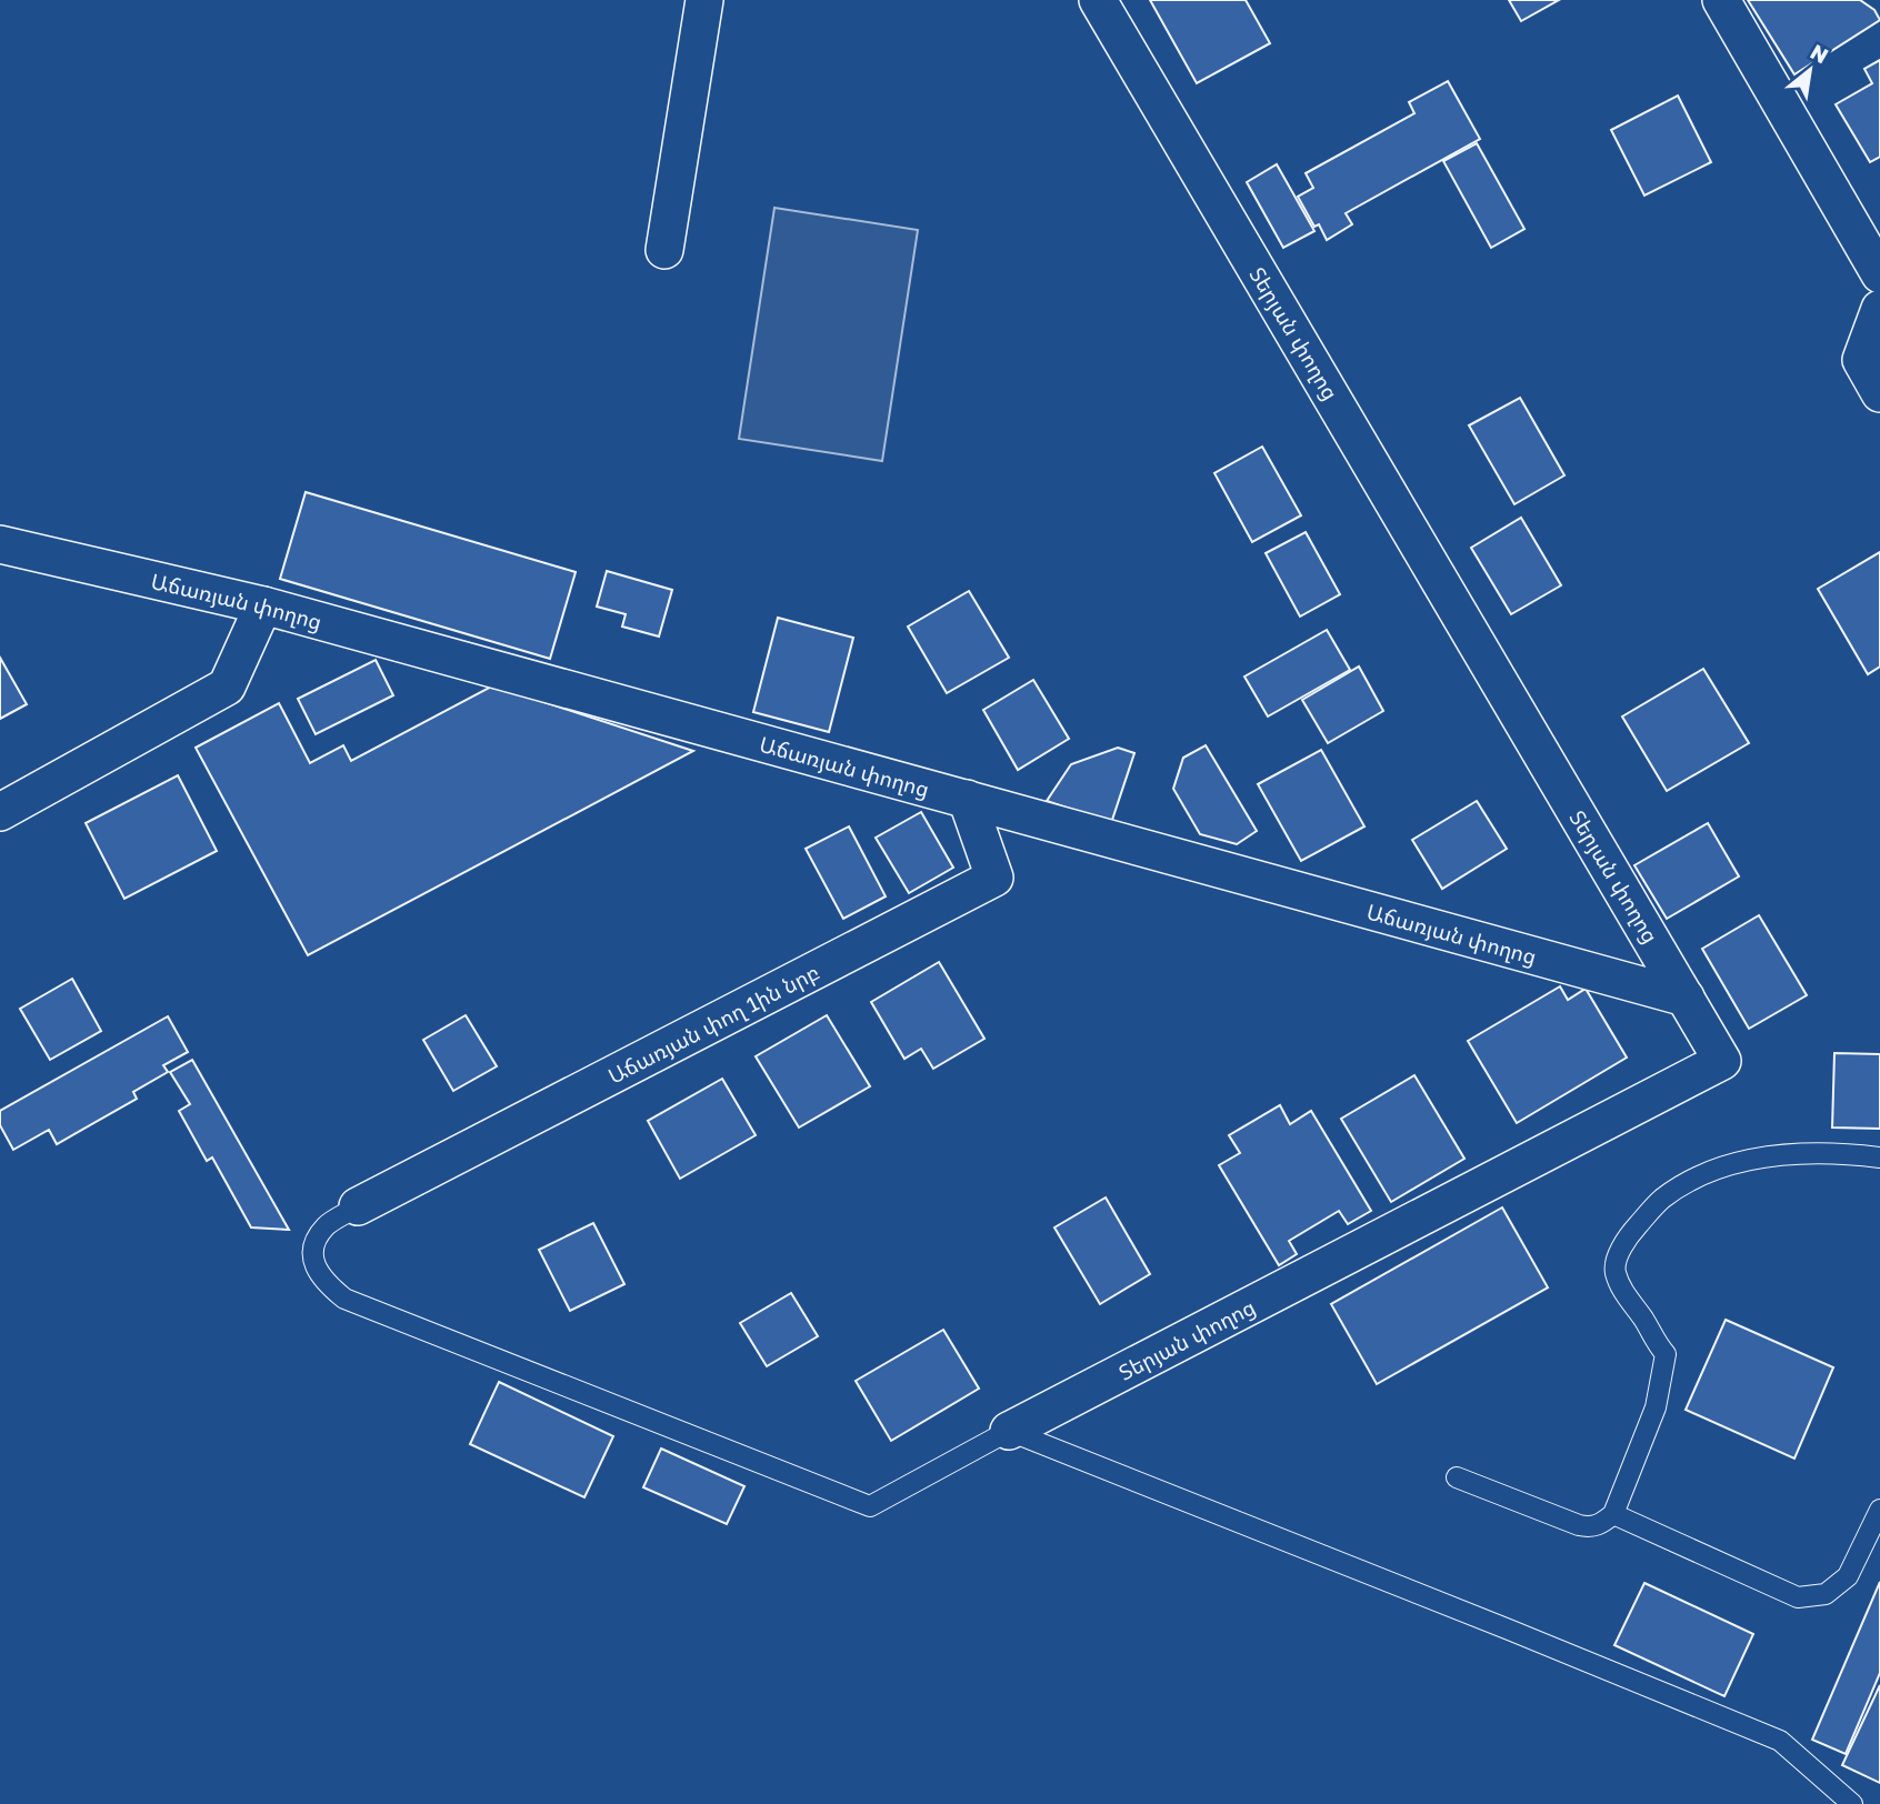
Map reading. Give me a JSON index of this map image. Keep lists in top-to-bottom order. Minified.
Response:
{"streets":{"street":["Տերյան փողոց","Աճառյան փողոց","Աճառյան փող 1ին նրբ"]},"crossings":[["Տերյան փողոց","Աճառյան փողոց"],["Աճառյան փողոց","Աճառյան փող 1ին նրբ"]],"north":"top right"}
